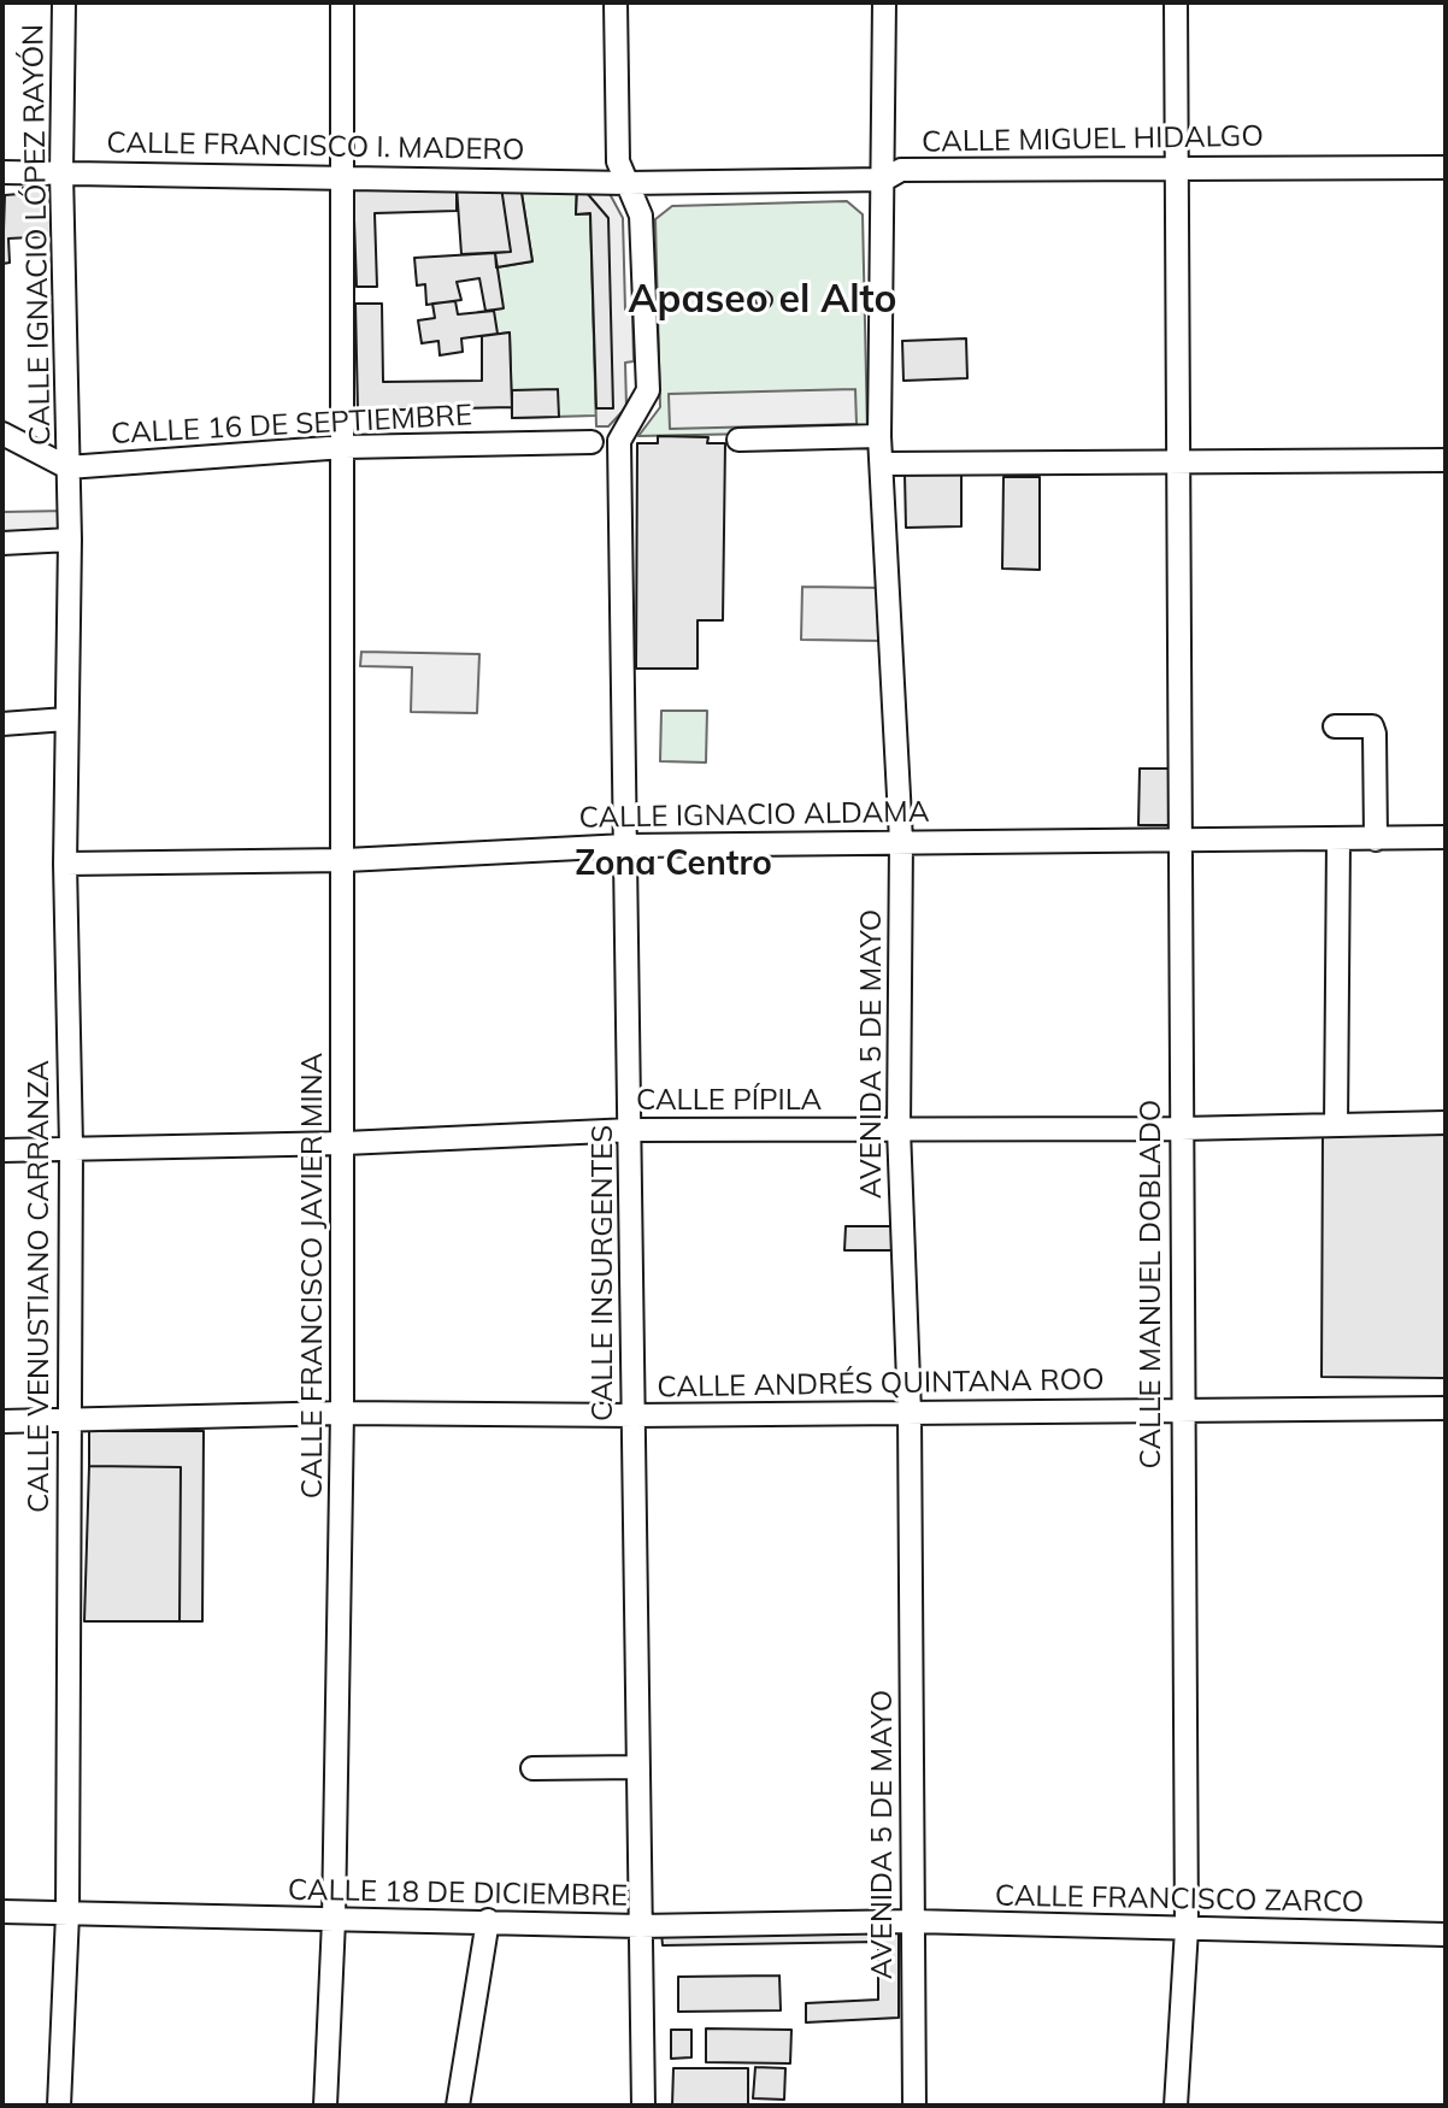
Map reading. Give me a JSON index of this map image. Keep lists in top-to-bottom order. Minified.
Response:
{"streets":{"street":["CALLE MIGUEL HIDALGO","CALLE FRANCISCO I. MADERO","CALLE IGNACIO LÓPEZ RAYÓN","CALLE 16 DE SEPTIEMBRE","CALLE IGNACIO ALDAMA","AVENIDA 5 DE MAYO","CALLE PÍPILA","CALLE INSURGENTES","CALLE FRANCISCO JAVIER MINA","CALLE MANUEL DOBLADO","CALLE VENUSTIANO CARRANZA","CALLE ANDRÉS QUINTANA ROO","CALLE 18 DE DICIEMBRE","CALLE FRANCISCO ZARCO"]},"crossings":[["CALLE MIGUEL HIDALGO","CALLE FRANCISCO I. MADERO"],["CALLE MIGUEL HIDALGO","AVENIDA 5 DE MAYO"],["CALLE MIGUEL HIDALGO","CALLE MANUEL DOBLADO"],["CALLE FRANCISCO I. MADERO","CALLE IGNACIO LÓPEZ RAYÓN"],["CALLE FRANCISCO I. MADERO","CALLE FRANCISCO JAVIER MINA"],["CALLE IGNACIO LÓPEZ RAYÓN","CALLE 16 DE SEPTIEMBRE"],["CALLE IGNACIO LÓPEZ RAYÓN","CALLE VENUSTIANO CARRANZA"],["CALLE 16 DE SEPTIEMBRE","CALLE INSURGENTES"],["CALLE 16 DE SEPTIEMBRE","CALLE FRANCISCO JAVIER MINA"],["CALLE 16 DE SEPTIEMBRE","CALLE VENUSTIANO CARRANZA"],["CALLE IGNACIO ALDAMA","AVENIDA 5 DE MAYO"],["CALLE IGNACIO ALDAMA","CALLE INSURGENTES"],["CALLE IGNACIO ALDAMA","CALLE FRANCISCO JAVIER MINA"],["CALLE IGNACIO ALDAMA","CALLE MANUEL DOBLADO"],["CALLE IGNACIO ALDAMA","CALLE VENUSTIANO CARRANZA"],["AVENIDA 5 DE MAYO","CALLE PÍPILA"],["AVENIDA 5 DE MAYO","CALLE ANDRÉS QUINTANA ROO"],["AVENIDA 5 DE MAYO","CALLE 18 DE DICIEMBRE"],["AVENIDA 5 DE MAYO","CALLE FRANCISCO ZARCO"],["CALLE PÍPILA","CALLE INSURGENTES"],["CALLE PÍPILA","CALLE FRANCISCO JAVIER MINA"],["CALLE PÍPILA","CALLE MANUEL DOBLADO"],["CALLE PÍPILA","CALLE VENUSTIANO CARRANZA"],["CALLE INSURGENTES","CALLE ANDRÉS QUINTANA ROO"],["CALLE INSURGENTES","CALLE 18 DE DICIEMBRE"],["CALLE FRANCISCO JAVIER MINA","CALLE ANDRÉS QUINTANA ROO"],["CALLE FRANCISCO JAVIER MINA","CALLE 18 DE DICIEMBRE"],["CALLE MANUEL DOBLADO","CALLE ANDRÉS QUINTANA ROO"],["CALLE MANUEL DOBLADO","CALLE FRANCISCO ZARCO"],["CALLE VENUSTIANO CARRANZA","CALLE ANDRÉS QUINTANA ROO"],["CALLE VENUSTIANO CARRANZA","CALLE 18 DE DICIEMBRE"],["CALLE 18 DE DICIEMBRE","CALLE FRANCISCO ZARCO"]],"districts":["Apaseo el Alto","Zona Centro"]}
